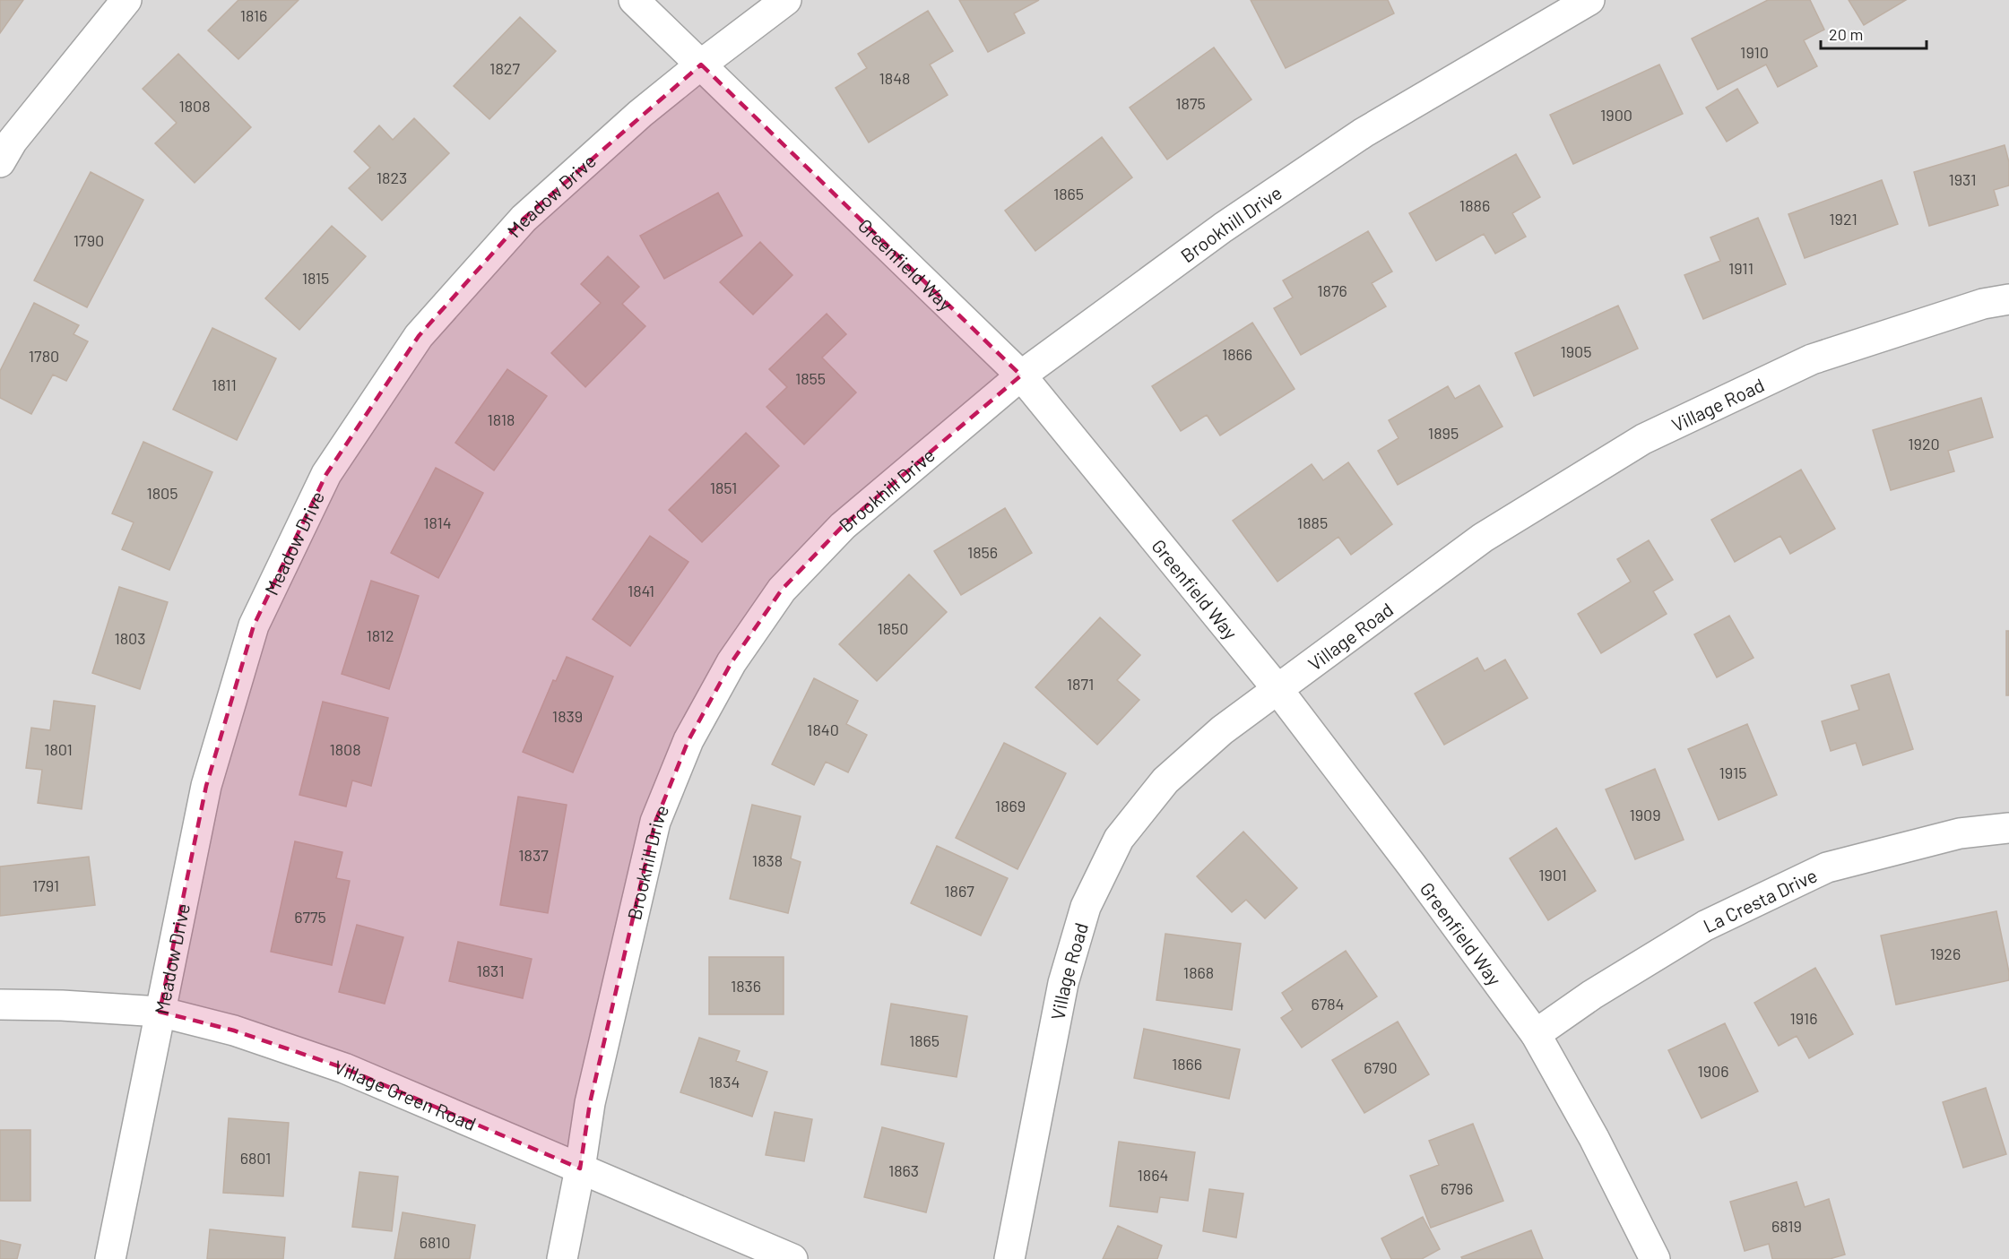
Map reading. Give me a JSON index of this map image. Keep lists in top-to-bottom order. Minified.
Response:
{"streets":{"street":["Meadow Drive","Brookhill Drive","Greenfield Way","Village Road","La Cresta Drive","Village Green Road"]},"crossings":[["Meadow Drive","Greenfield Way"],["Meadow Drive","Village Green Road"],["Brookhill Drive","Greenfield Way"],["Brookhill Drive","Village Green Road"],["Greenfield Way","Village Road"],["Greenfield Way","La Cresta Drive"]],"house_numbers":["1816","1910","1827","1848","1875","1808","1900","1823","1931","1865","1886","1921","1790","1911","1815","1876","1905","1866","1780","1855","1811","1818","1895","1920","1851","1805","1814","1885","1856","1841","1850","1812","1803","1871","1839","1840","1801","1808","1915","1869","1909","1837","1838","1901","1791","1867","6775","1926","1831","1868","1836","6784","1916","1865","1866","6790","1906","1834","6801","1863","1864","6796","6819","6810"],"scale_bar":"20 m"}
